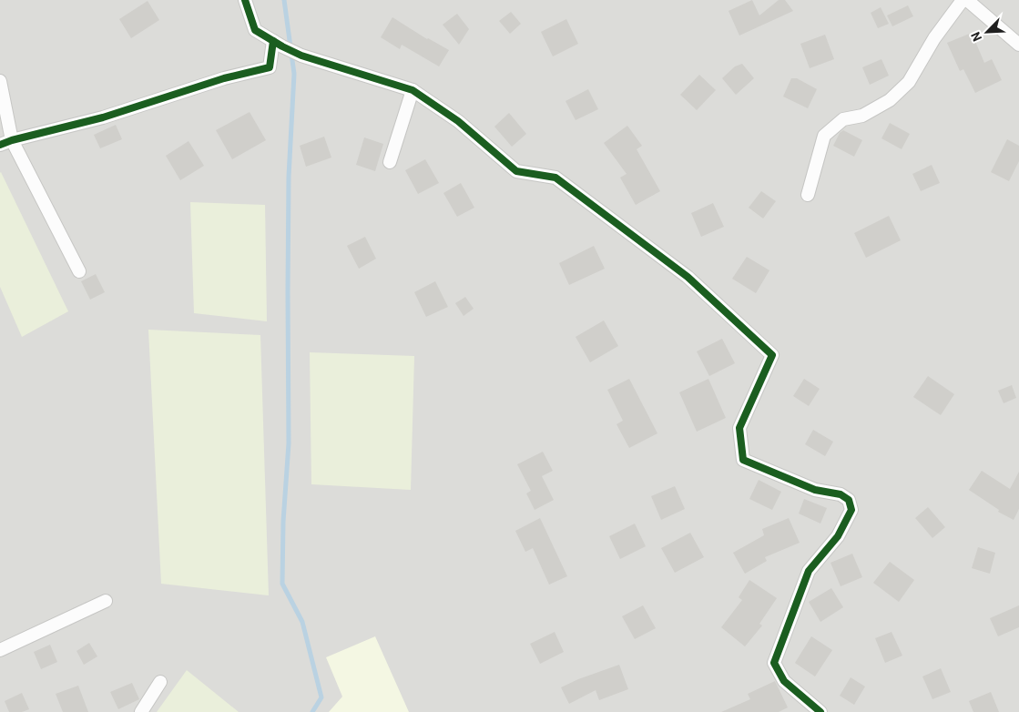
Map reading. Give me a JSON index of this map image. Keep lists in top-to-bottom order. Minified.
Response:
{"north":"bottom left"}
